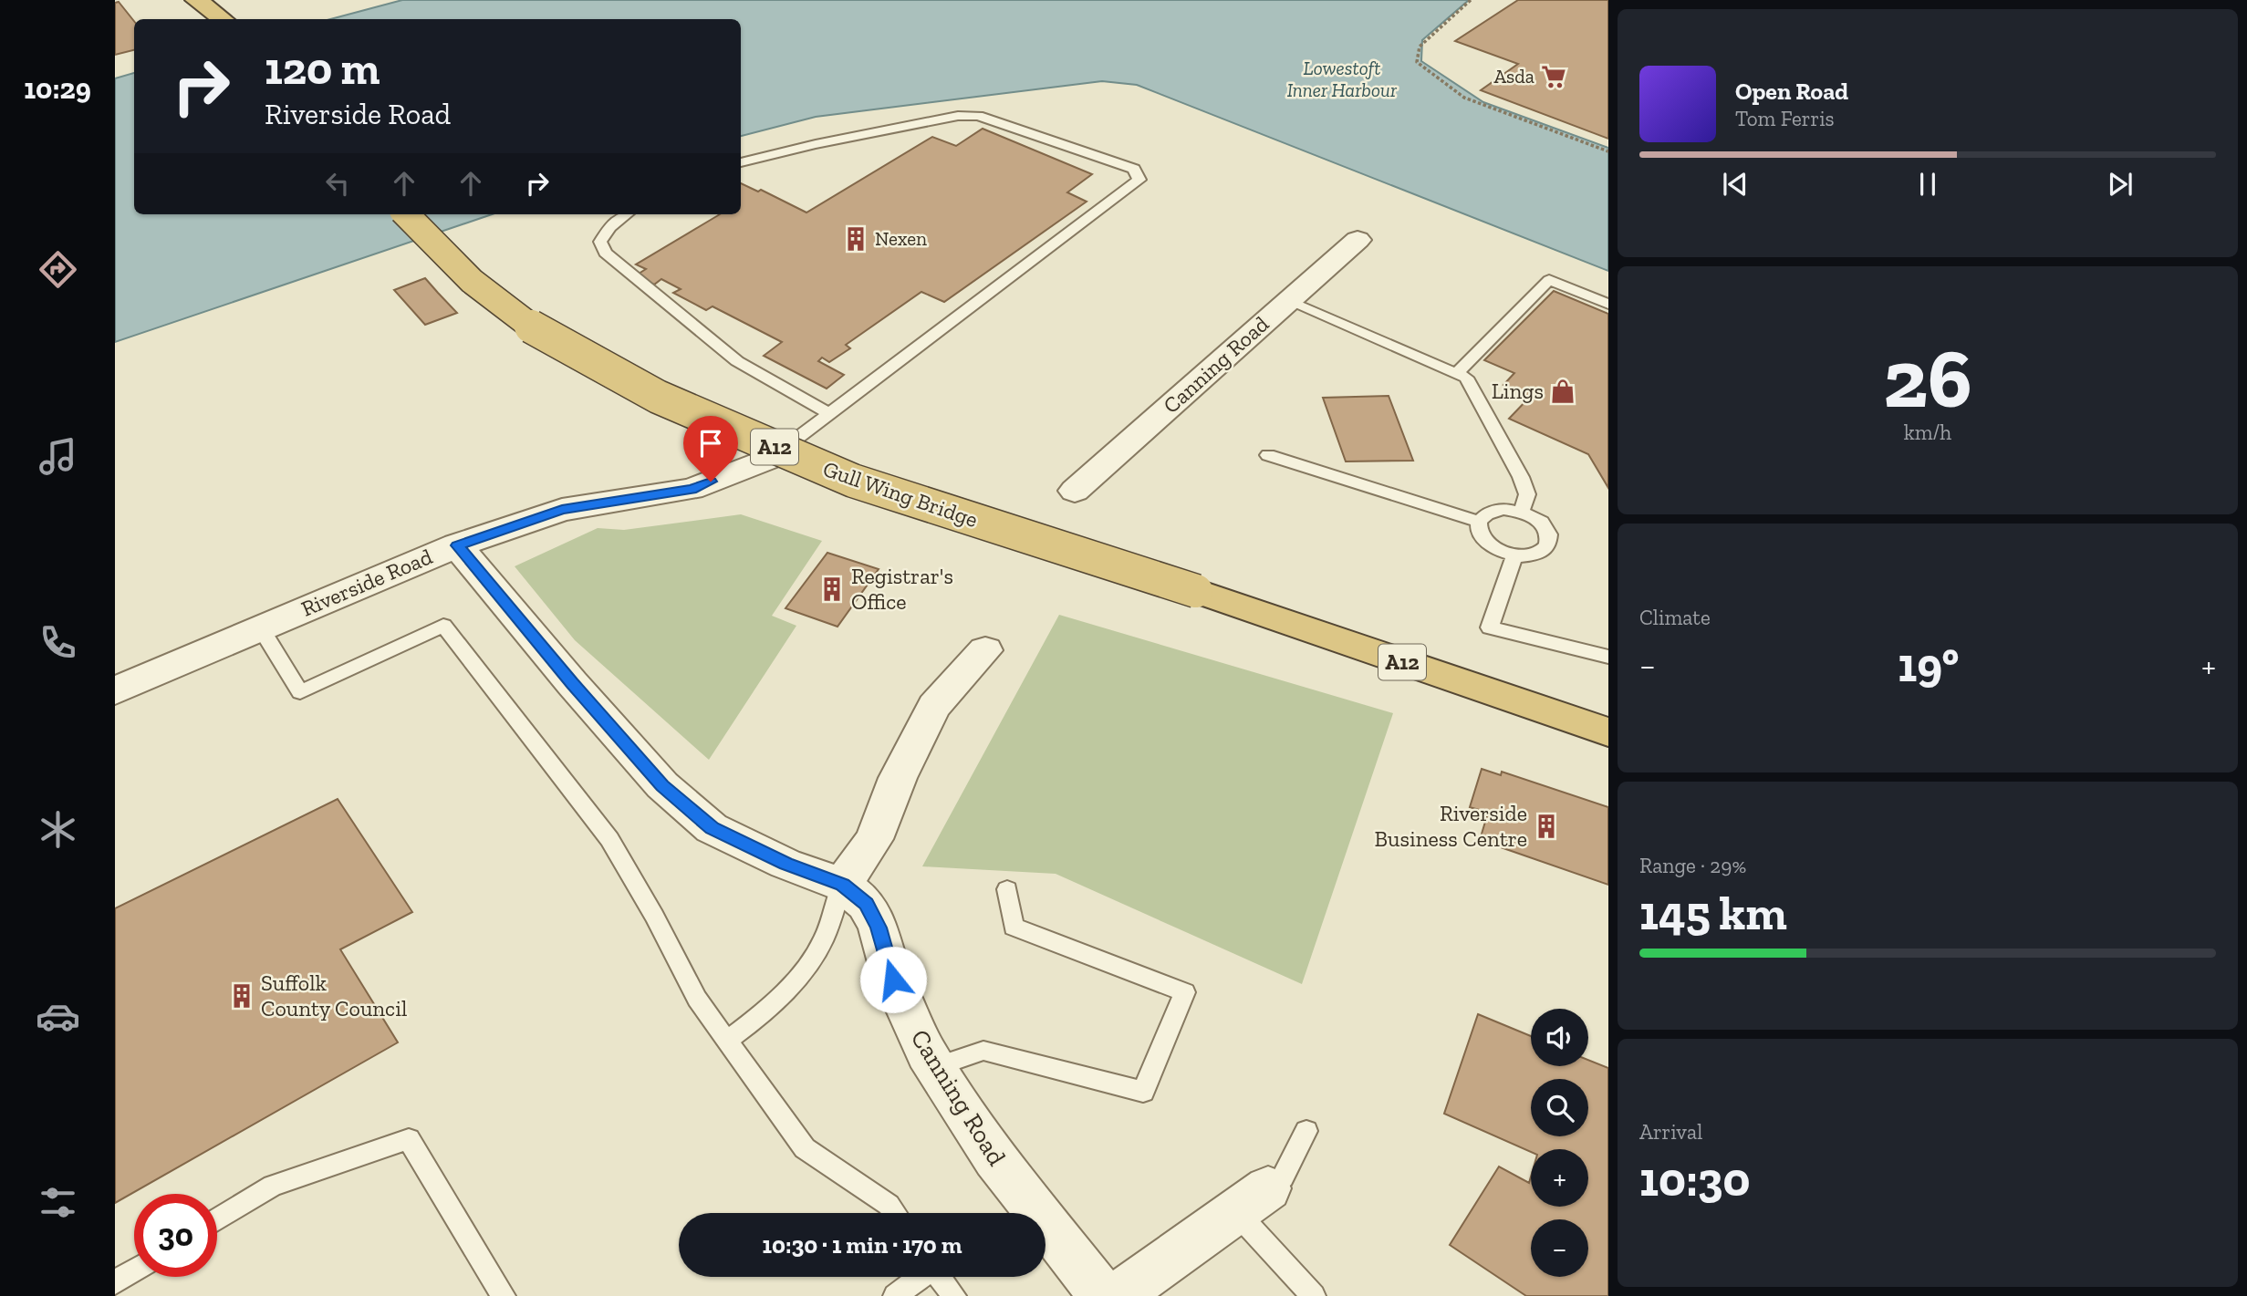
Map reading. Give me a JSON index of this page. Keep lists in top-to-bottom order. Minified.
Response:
{"streets":{"highway":["A12","Gull Wing Bridge"],"street":["Canning Road","Riverside Road"]},"crossings":[["Canning Road","Riverside Road"]],"water":["Lowestoft Inner Harbour"],"places":{"supermarket":["Asda"],"building":["Nexen","Registrar's Office","Riverside Business Centre","Suffolk County Council"],"shop":["Lings"]},"page":{"tabs":"10:29","turn":["120 m","Riverside Road"],"song":["Open Road","Tom Ferris"],"tile":[["26","km/h"],"Climate",["Range · 29%","145 km"],["Arrival","10:30"]],"heat":["−","19°","+"],"map_buttons":["+","−"],"limit":"30","trip":"10:30 · 1 min · 170 m"}}
